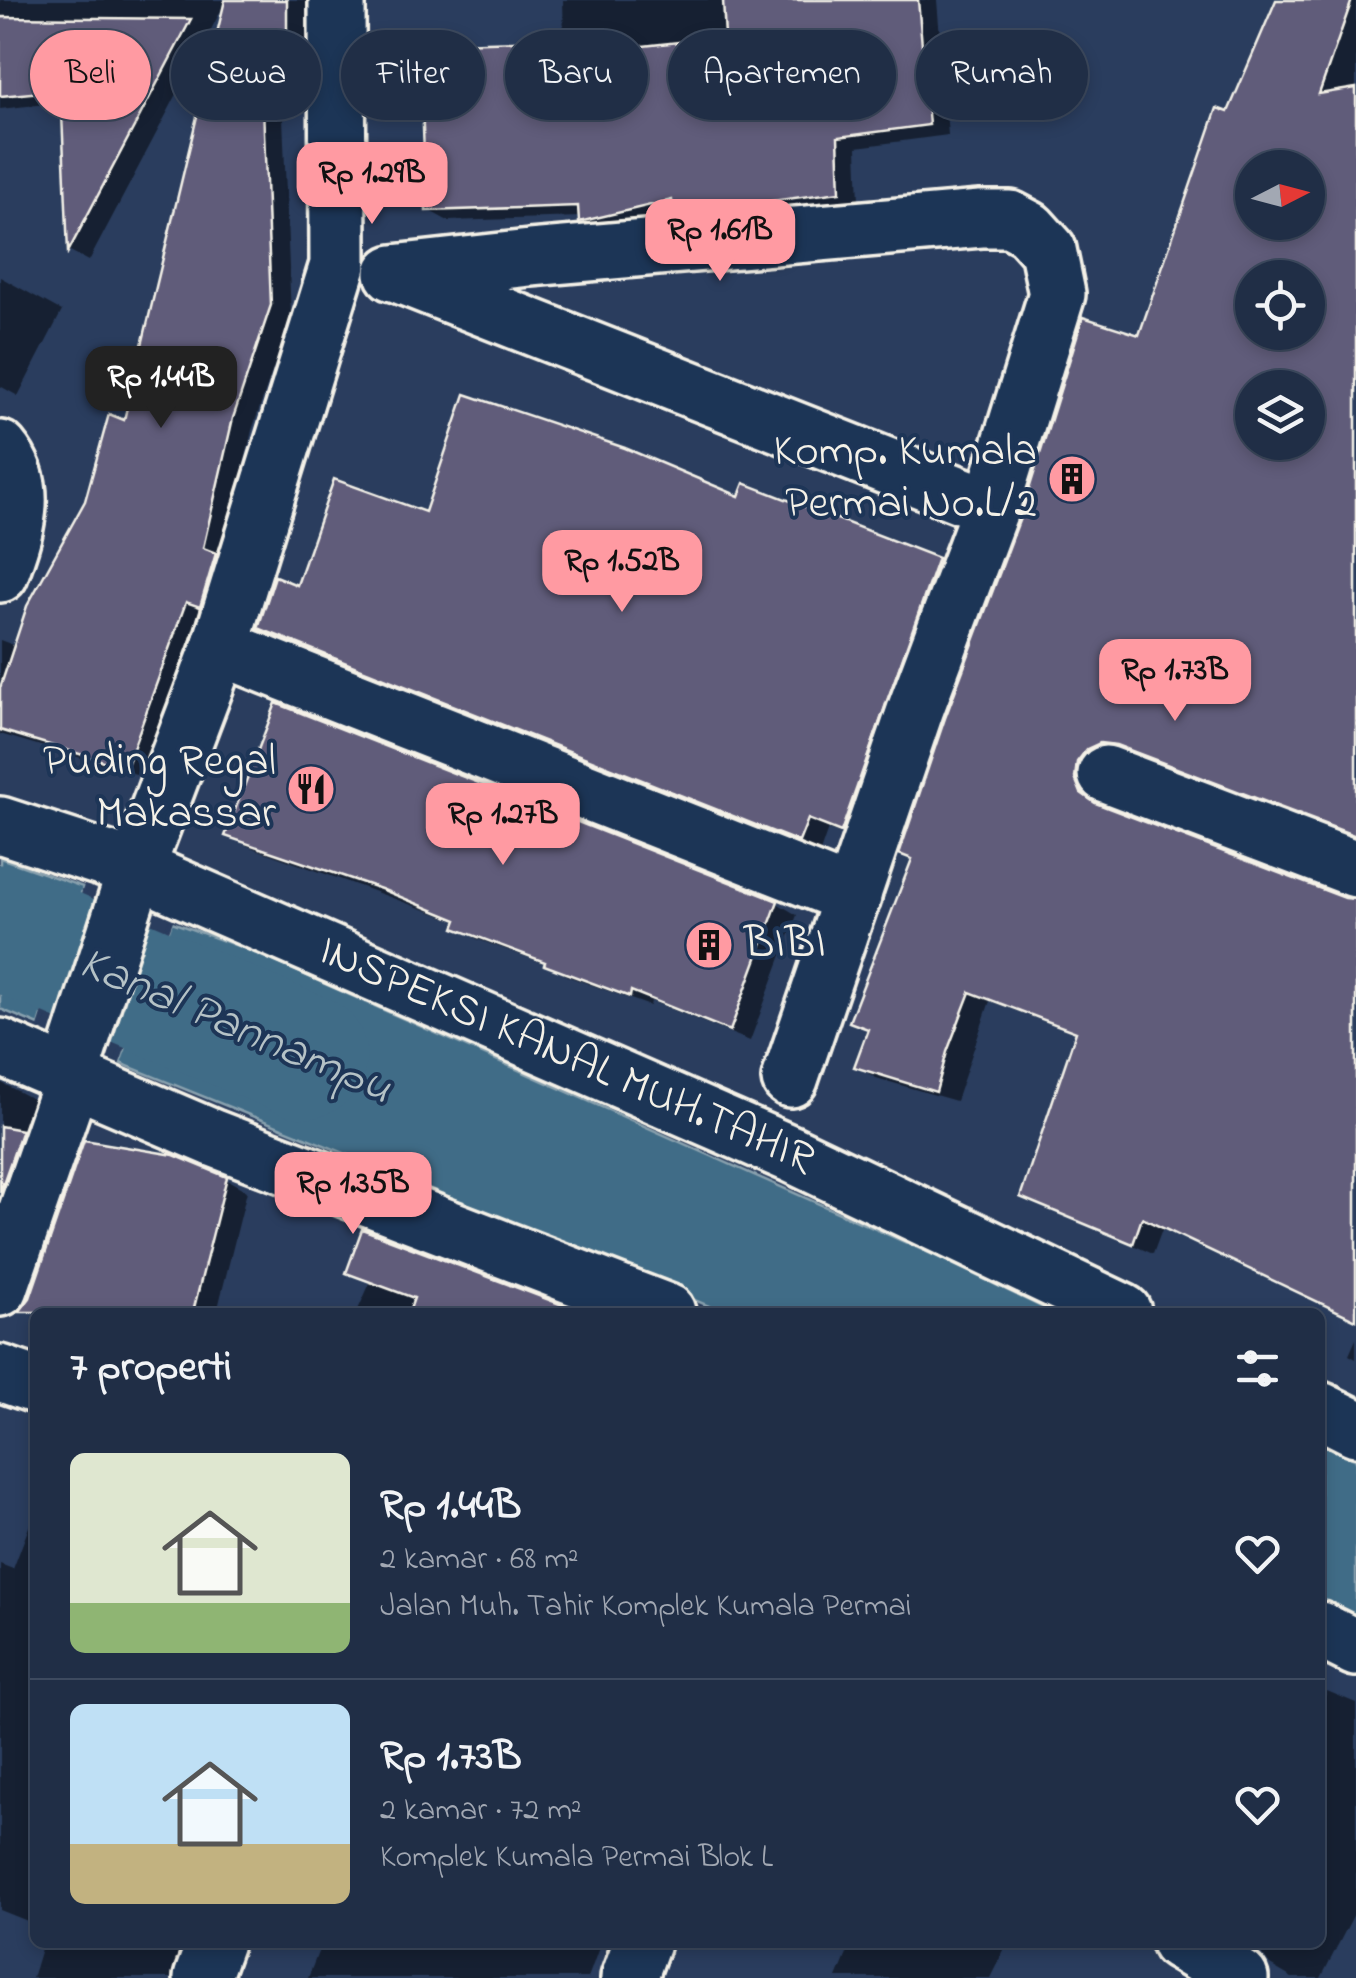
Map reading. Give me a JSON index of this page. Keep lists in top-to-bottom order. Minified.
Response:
{"streets":{"street":["INSPEKSI KANAL MUH.TAHIR"]},"water":["Kanal Pannampu"],"places":{"building":["Komp. Kumala Permai No.L/2","BIBI"],"restaurant":["Puding Regal Makassar"]},"north":"right","page":{"chip":["Beli","Sewa","Filter","Baru","Apartemen","Rumah"],"price":["Rp 1.29B","Rp 1.61B","Rp 1.44B","Rp 1.52B","Rp 1.73B","Rp 1.27B","Rp 1.35B"],"heading":"7 properti","list":[{"name":"Rp 1.44B","note":"2 kamar · 68 m² · Jalan Muh. Tahir Komplek Kumala Permai"},{"name":"Rp 1.73B","note":"2 kamar · 72 m² · Komplek Kumala Permai Blok L"}]}}
